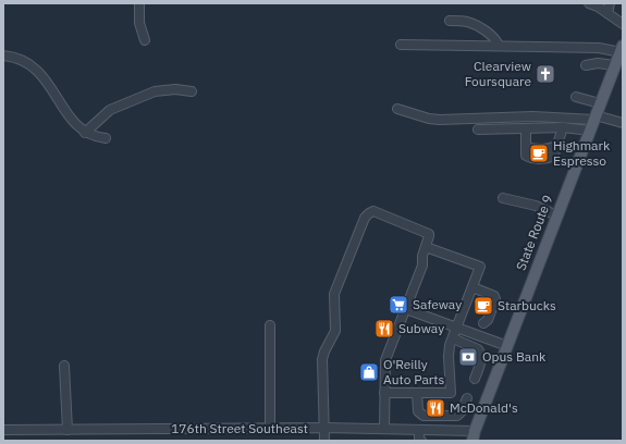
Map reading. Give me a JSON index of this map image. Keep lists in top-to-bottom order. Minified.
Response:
{"streets":{"main road":["State Route 9"],"street":["176th Street Southeast"]},"crossings":[["State Route 9","176th Street Southeast"]],"places":{"church":["Clearview Foursquare"],"cafe":["Highmark Espresso","Starbucks"],"supermarket":["Safeway"],"restaurant":["Subway","McDonald's"],"bank":["Opus Bank"],"shop":["O'Reilly Auto Parts"]}}
